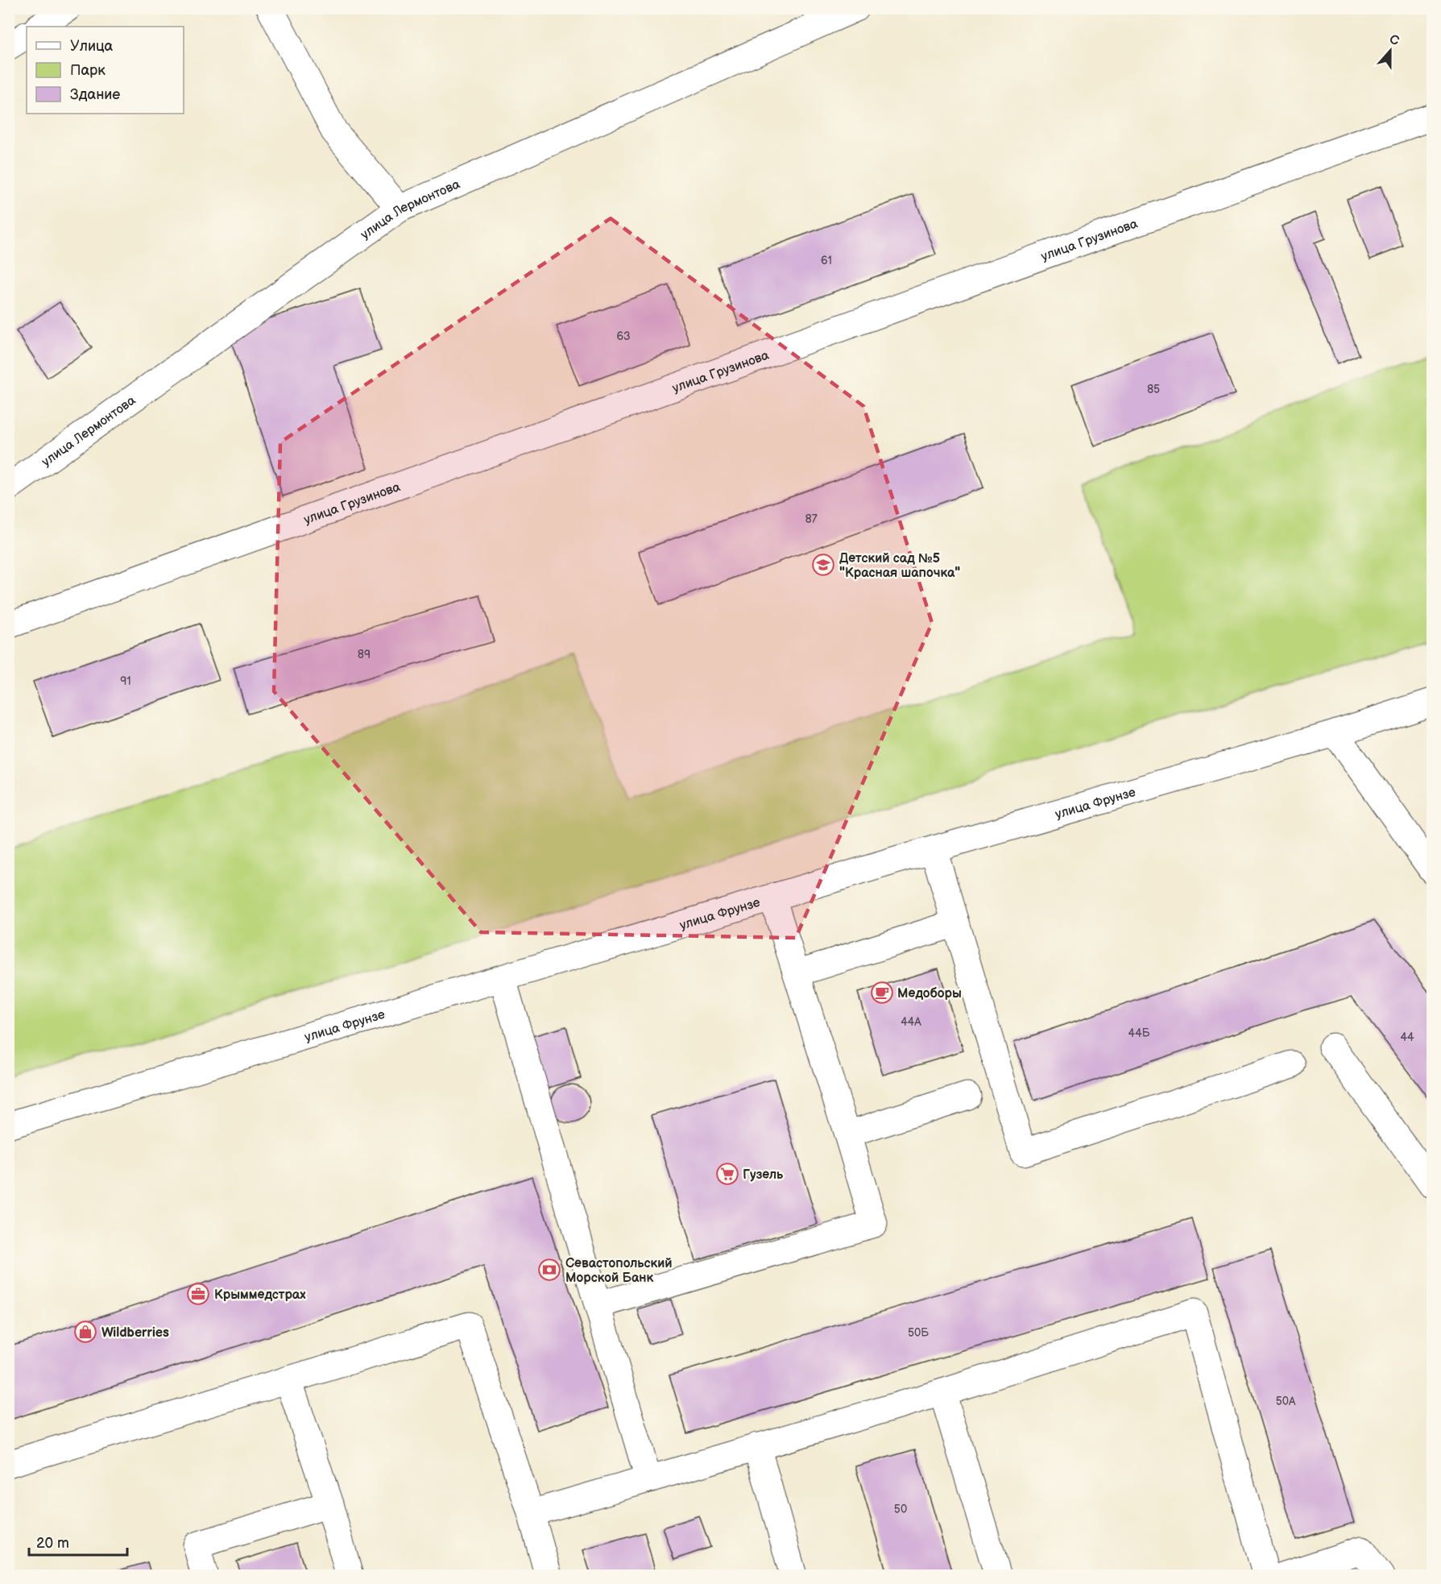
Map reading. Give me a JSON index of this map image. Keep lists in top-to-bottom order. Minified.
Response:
{"streets":{"street":["улица Лермонтова","улица Грузинова","улица Фрунзе"]},"places":{"school or university":["Детский сад №5 \"Красная шапочка\""],"cafe":["Медоборы"],"supermarket":["Гузель"],"bank":["Севастопольский Морской Банк"],"office":["Крыммедстрах"],"shop":["Wildberries"]},"house_numbers":["61","63","85","87","89","91","44А","44Б","44","50Б","50А","50"],"legend":["Улица","Парк","Здание"],"scale_bar":"20 m","north":"top"}
